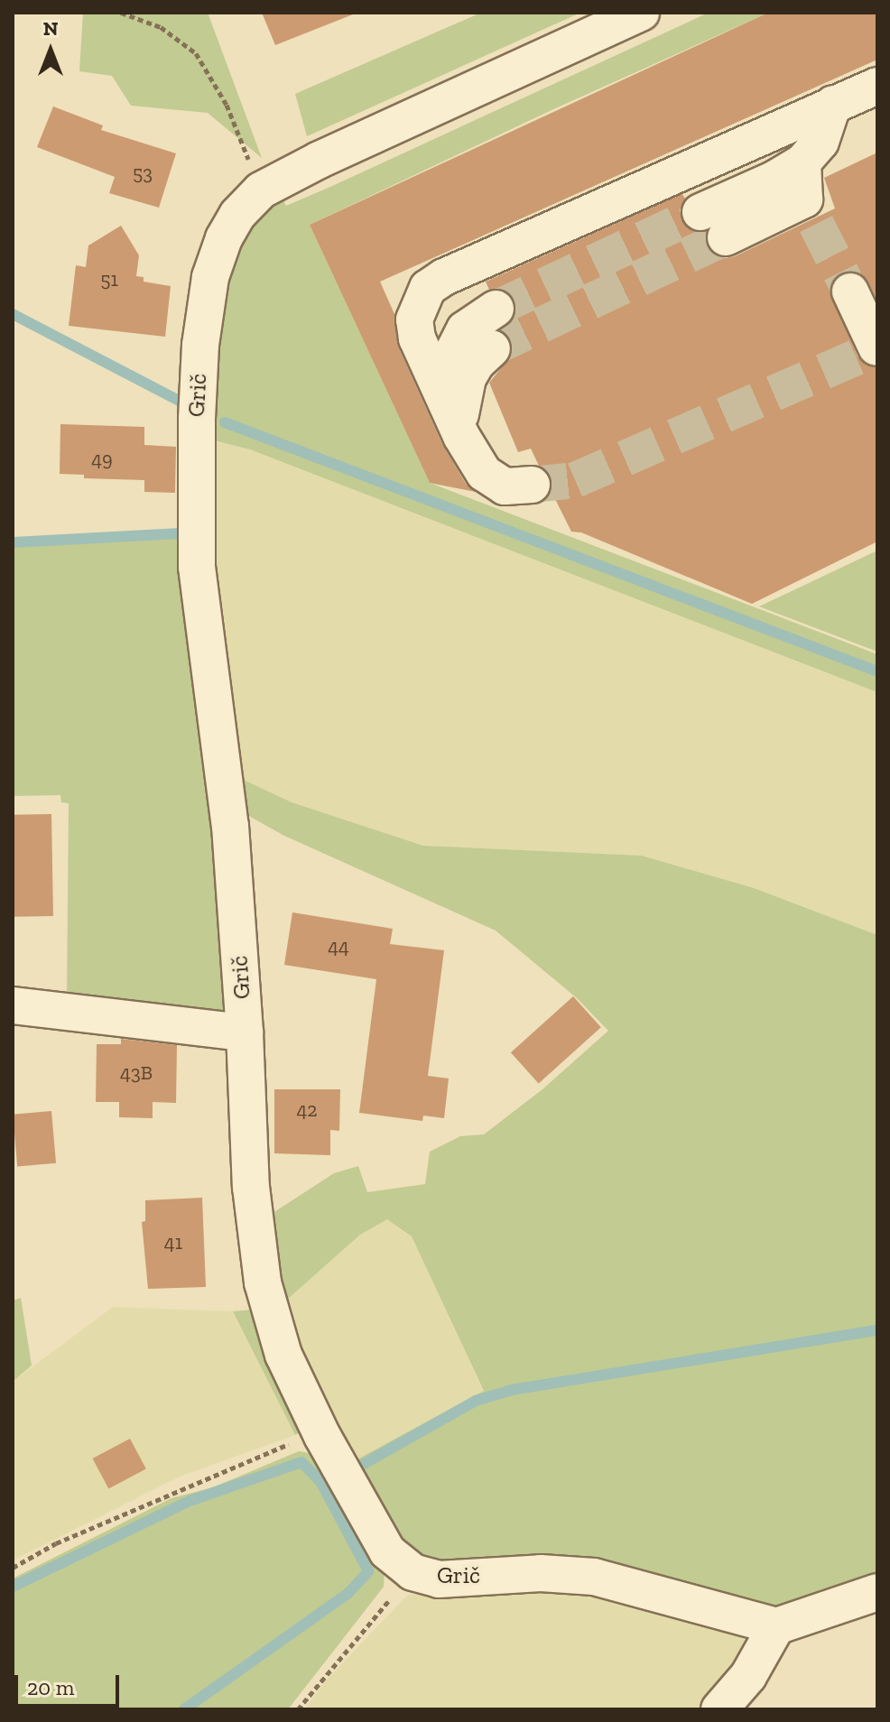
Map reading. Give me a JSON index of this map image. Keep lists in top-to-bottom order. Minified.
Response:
{"streets":{"street":["Grič"]},"house_numbers":["53","51","49","44","43B","42","41"],"scale_bar":"20 m","north":"top"}
